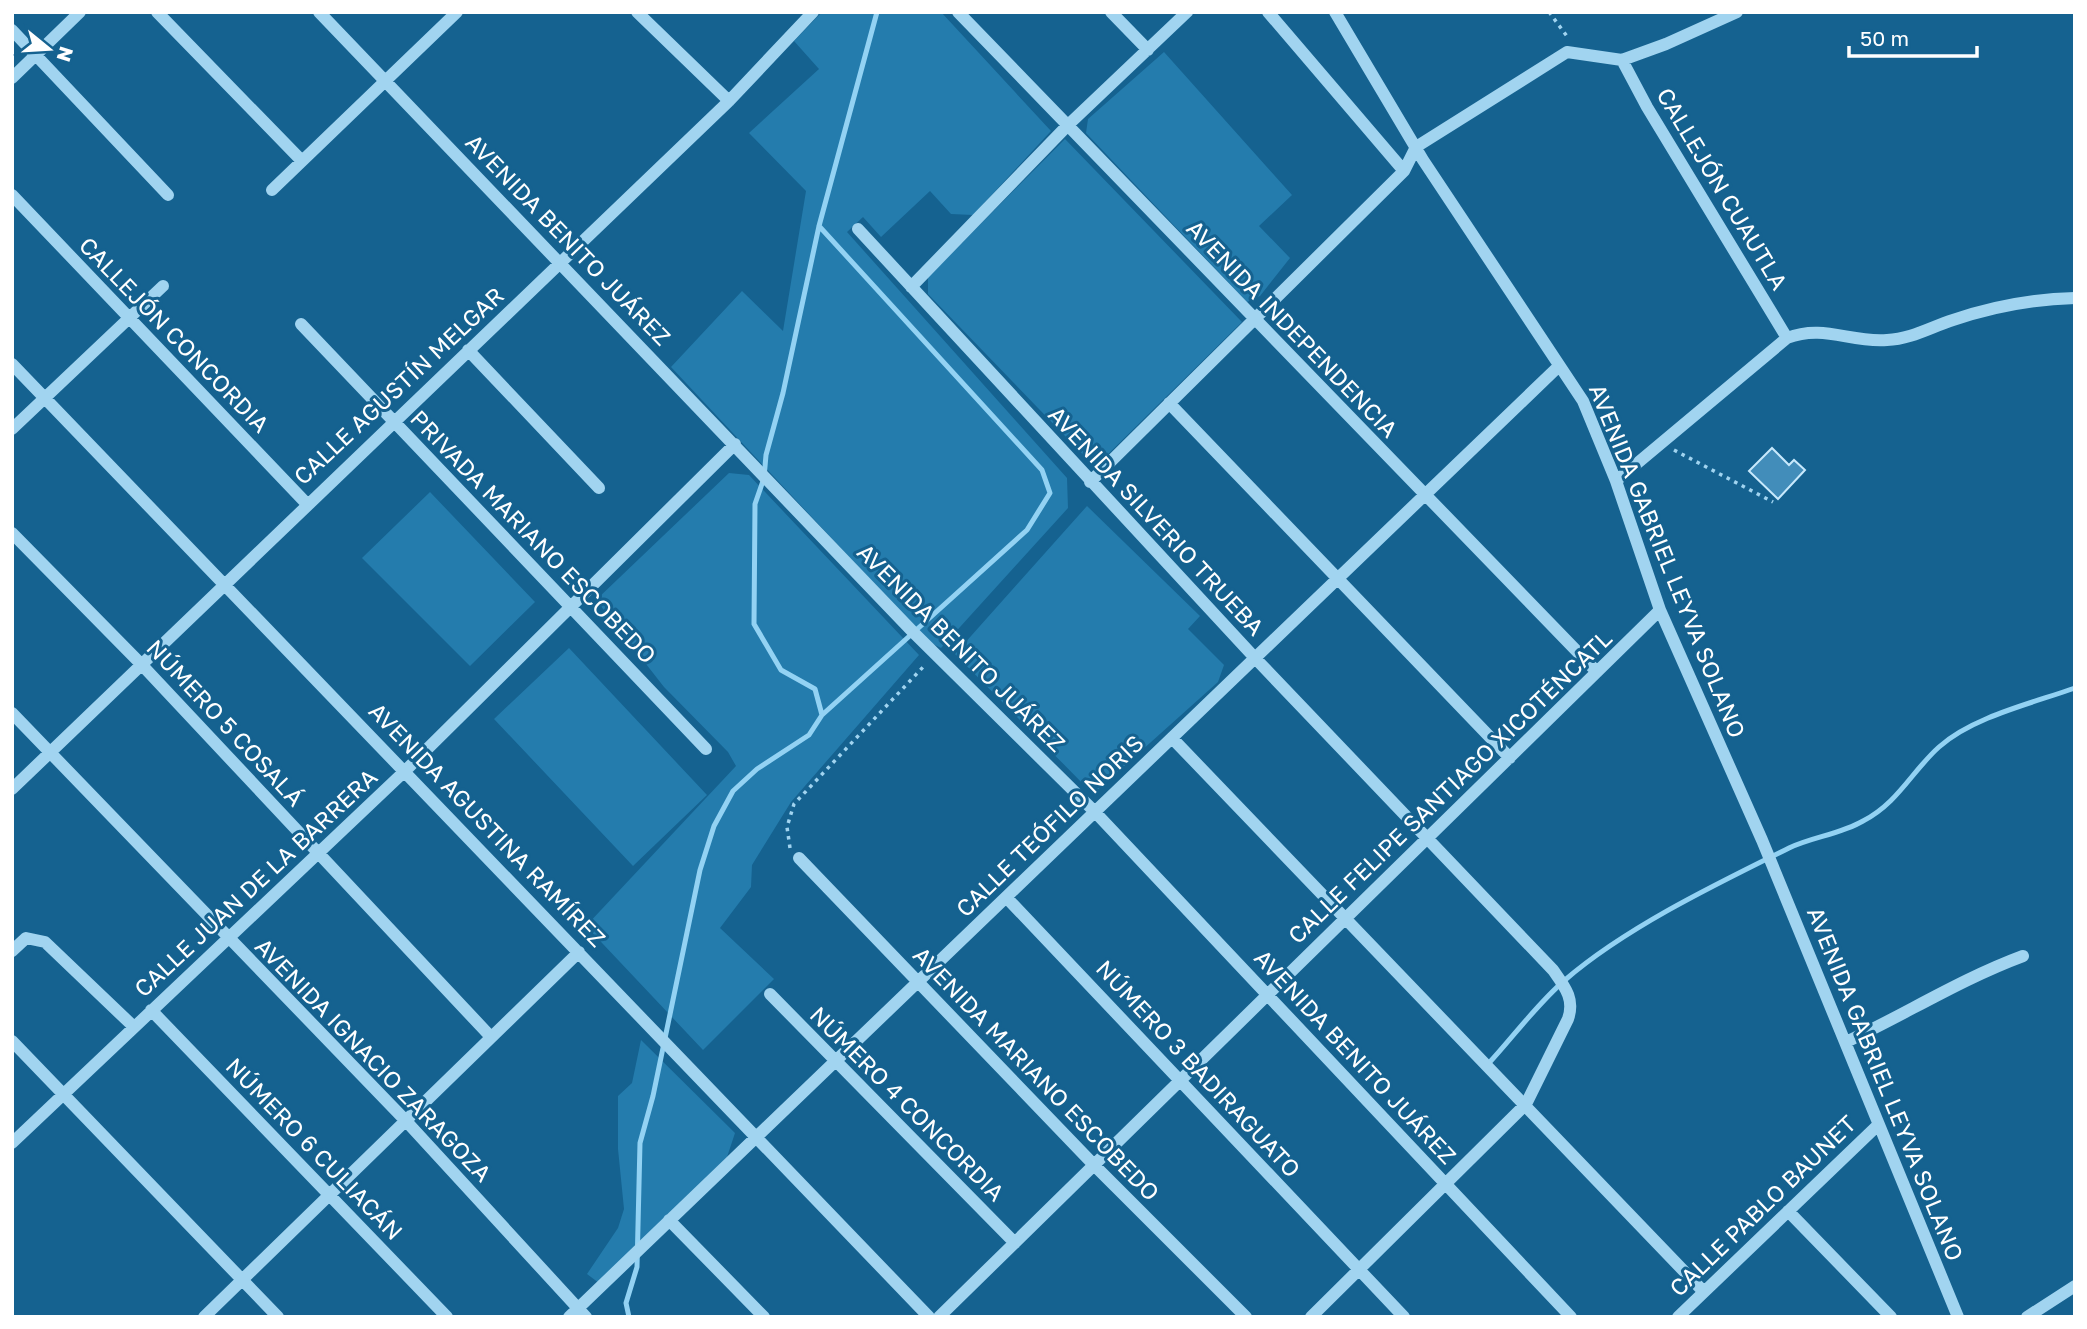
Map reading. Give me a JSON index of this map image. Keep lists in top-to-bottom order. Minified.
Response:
{"streets":{"street":["CALLEJÓN CUAUTLA","AVENIDA BENITO JUÁREZ","AVENIDA INDEPENDENCIA","CALLEJÓN CONCORDIA","CALLE AGUSTÍN MELGAR","AVENIDA SILVERIO TRUEBA","PRIVADA MARIANO ESCOBEDO","AVENIDA GABRIEL LEYVA SOLANO","NÚMERO 5 COSALÁ","CALLE FELIPE SANTIAGO XICOTÉNCATL","AVENIDA AGUSTINA RAMÍREZ","CALLE TEÓFILO NORIS","CALLE JUAN DE LA BARRERA","AVENIDA IGNACIO ZARAGOZA","NÚMERO 3 BADIRAGUATO","AVENIDA MARIANO ESCOBEDO","NÚMERO 4 CONCORDIA","NÚMERO 6 CULIACÁN","CALLE PABLO BAUNET"]},"crossings":[["AVENIDA BENITO JUÁREZ","CALLE AGUSTÍN MELGAR"],["AVENIDA BENITO JUÁREZ","CALLE FELIPE SANTIAGO XICOTÉNCATL"],["AVENIDA BENITO JUÁREZ","CALLE TEÓFILO NORIS"],["AVENIDA BENITO JUÁREZ","CALLE JUAN DE LA BARRERA"],["AVENIDA INDEPENDENCIA","CALLE FELIPE SANTIAGO XICOTÉNCATL"],["AVENIDA INDEPENDENCIA","CALLE TEÓFILO NORIS"],["CALLEJÓN CONCORDIA","CALLE AGUSTÍN MELGAR"],["CALLE AGUSTÍN MELGAR","PRIVADA MARIANO ESCOBEDO"],["CALLE AGUSTÍN MELGAR","NÚMERO 5 COSALÁ"],["CALLE AGUSTÍN MELGAR","AVENIDA AGUSTINA RAMÍREZ"],["CALLE AGUSTÍN MELGAR","AVENIDA IGNACIO ZARAGOZA"],["AVENIDA SILVERIO TRUEBA","CALLE FELIPE SANTIAGO XICOTÉNCATL"],["AVENIDA SILVERIO TRUEBA","CALLE TEÓFILO NORIS"],["PRIVADA MARIANO ESCOBEDO","CALLE JUAN DE LA BARRERA"],["AVENIDA GABRIEL LEYVA SOLANO","CALLE FELIPE SANTIAGO XICOTÉNCATL"],["AVENIDA GABRIEL LEYVA SOLANO","CALLE TEÓFILO NORIS"],["AVENIDA GABRIEL LEYVA SOLANO","CALLE PABLO BAUNET"],["NÚMERO 5 COSALÁ","CALLE JUAN DE LA BARRERA"],["CALLE FELIPE SANTIAGO XICOTÉNCATL","NÚMERO 3 BADIRAGUATO"],["CALLE FELIPE SANTIAGO XICOTÉNCATL","AVENIDA MARIANO ESCOBEDO"],["CALLE FELIPE SANTIAGO XICOTÉNCATL","NÚMERO 4 CONCORDIA"],["AVENIDA AGUSTINA RAMÍREZ","CALLE TEÓFILO NORIS"],["AVENIDA AGUSTINA RAMÍREZ","CALLE JUAN DE LA BARRERA"],["CALLE TEÓFILO NORIS","AVENIDA IGNACIO ZARAGOZA"],["CALLE TEÓFILO NORIS","NÚMERO 3 BADIRAGUATO"],["CALLE TEÓFILO NORIS","AVENIDA MARIANO ESCOBEDO"],["CALLE TEÓFILO NORIS","NÚMERO 4 CONCORDIA"],["CALLE JUAN DE LA BARRERA","AVENIDA IGNACIO ZARAGOZA"],["CALLE JUAN DE LA BARRERA","NÚMERO 6 CULIACÁN"]],"scale_bar":"50 m","north":"right"}
